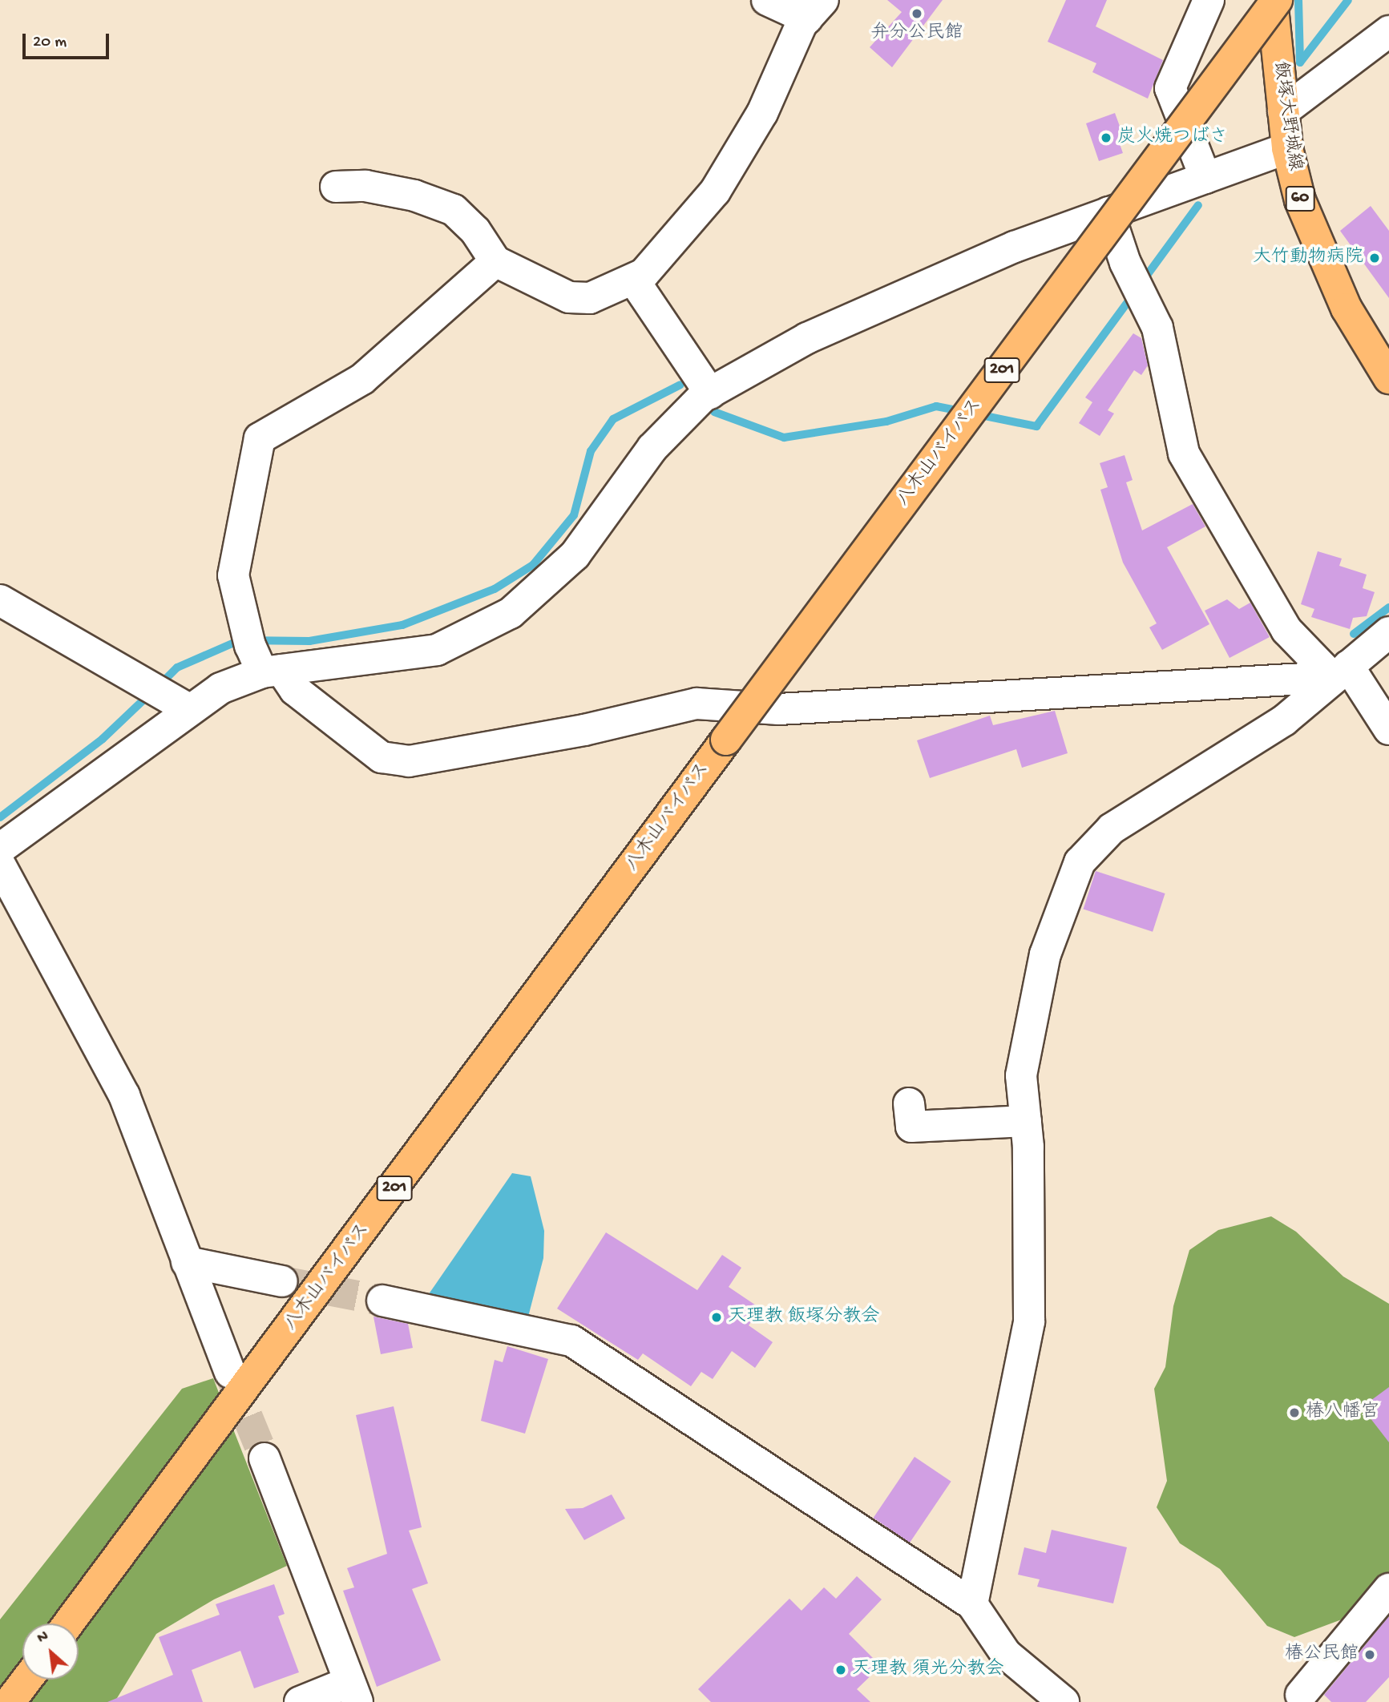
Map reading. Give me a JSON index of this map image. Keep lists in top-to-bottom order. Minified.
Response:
{"streets":{"main road":["飯塚大野城線","60","201","八木山バイパス"]},"places":["弁分公民館","炭火焼つばさ","大竹動物病院","天理教 飯塚分教会","椿八幡宮","椿公民館","天理教 須光分教会"],"scale_bar":"20 m","north":"top left"}
